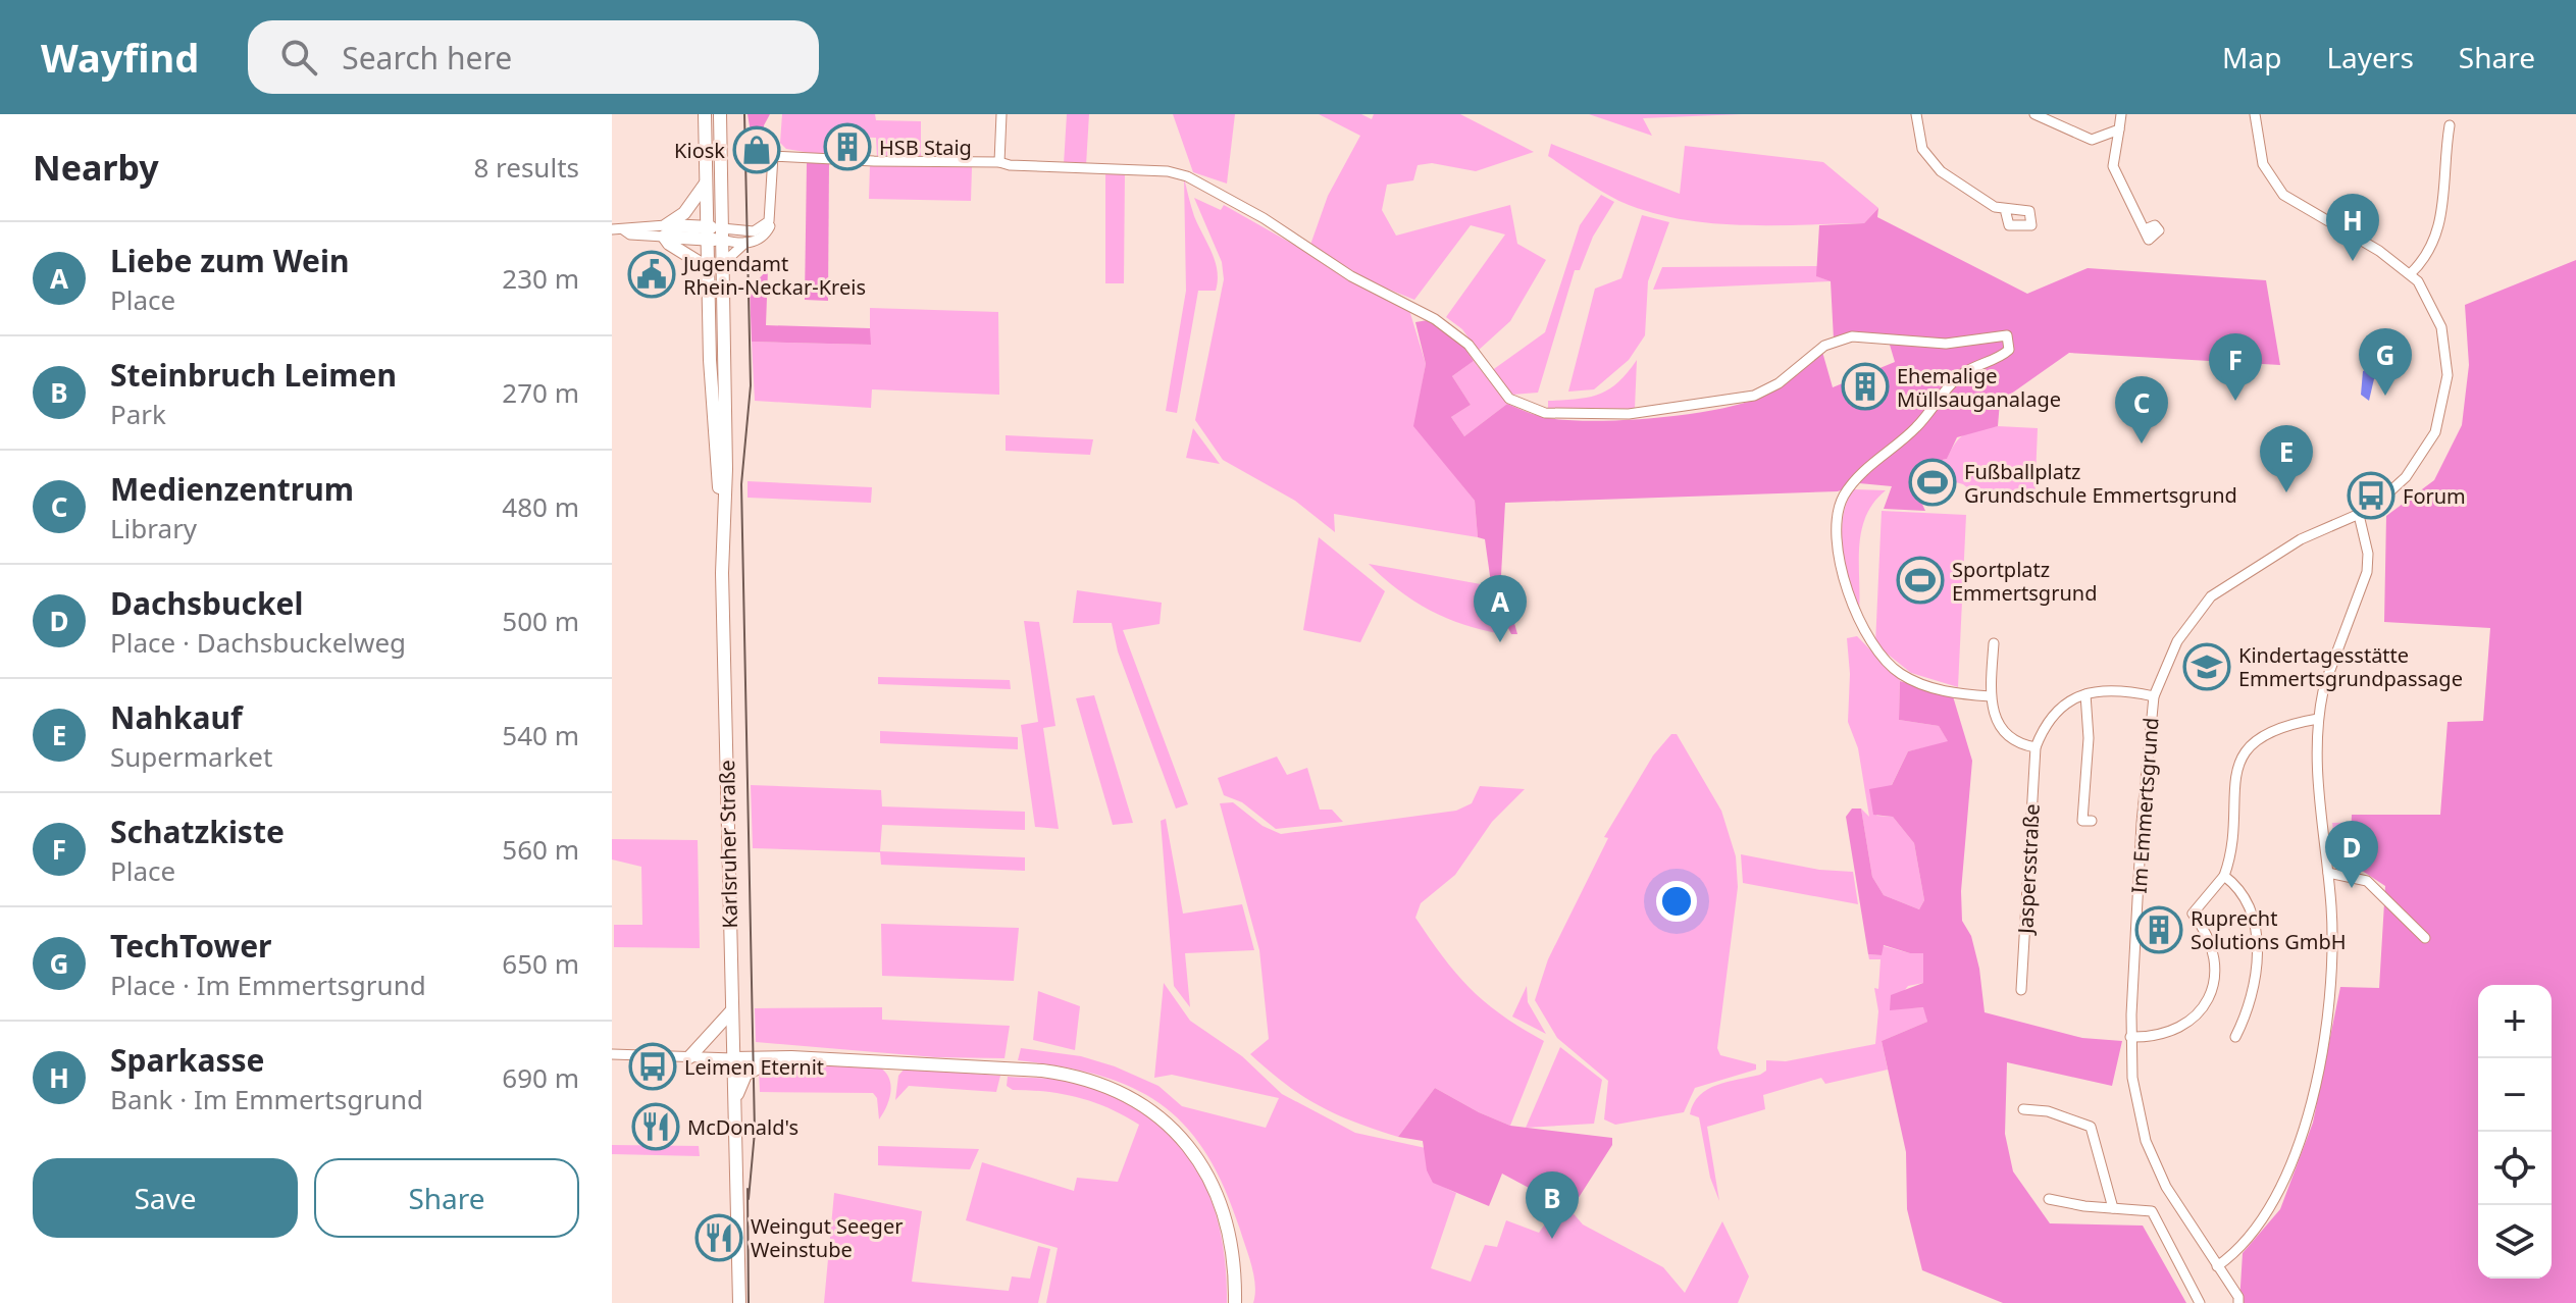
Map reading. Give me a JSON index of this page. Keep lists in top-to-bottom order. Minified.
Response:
{"streets":{"main road":["Karlsruher Straße"],"street":["Im Emmertsgrund","Jaspersstraße"]},"places":{"building":["HSB Staig","Ehemalige Müllsauganalage","Ruprecht Solutions GmbH"],"shop":["Kiosk"],"public building":["Jugendamt Rhein-Neckar-Kreis"],"sports":["Fußballplatz Grundschule Emmertsgrund","Sportplatz Emmertsgrund"],"bus stop":["Forum","Leimen Eternit"],"school or university":["Kindertagesstätte Emmertsgrundpassage"],"restaurant":["McDonald's","Weingut Seeger Weinstube"]},"page":{"header":"Wayfind","search":"Search here","nav":["Map","Layers","Share"],"heading":["Nearby","8 results"],"pins":["H","G","F","C","E","A","D","B"],"list":[{"mark":"A","name":"Liebe zum Wein","note":"Place","value":"230 m"},{"mark":"B","name":"Steinbruch Leimen","note":"Park","value":"270 m"},{"mark":"C","name":"Medienzentrum","note":"Library","value":"480 m"},{"mark":"D","name":"Dachsbuckel","note":"Place · Dachsbuckelweg","value":"500 m"},{"mark":"E","name":"Nahkauf","note":"Supermarket","value":"540 m"},{"mark":"F","name":"Schatzkiste","note":"Place","value":"560 m"},{"mark":"G","name":"TechTower","note":"Place · Im Emmertsgrund","value":"650 m"},{"mark":"H","name":"Sparkasse","note":"Bank · Im Emmertsgrund","value":"690 m"}],"map_buttons":["+","−"],"buttons":["Save","Share"]}}
